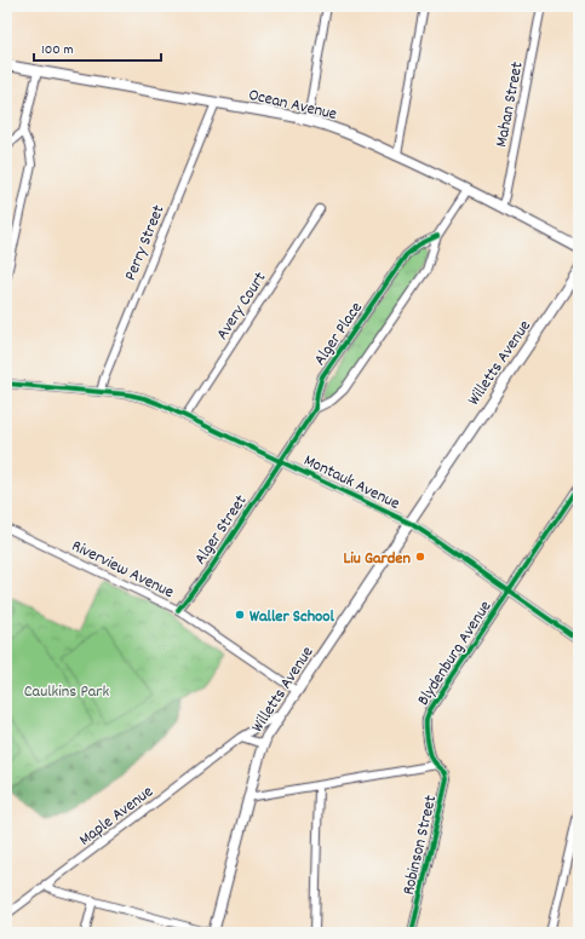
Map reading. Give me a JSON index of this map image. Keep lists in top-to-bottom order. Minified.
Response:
{"streets":{"main road":["Ocean Avenue","Willetts Avenue"],"street":["Mahan Street","Perry Street","Avery Court","Alger Place","Montauk Avenue","Alger Street","Riverview Avenue","Blydenburg Avenue","Maple Avenue","Robinson Street"]},"crossings":[["Ocean Avenue","Mahan Street"],["Ocean Avenue","Perry Street"],["Ocean Avenue","Alger Place"],["Perry Street","Montauk Avenue"],["Avery Court","Montauk Avenue"],["Alger Place","Montauk Avenue"],["Alger Place","Alger Street"],["Willetts Avenue","Montauk Avenue"],["Willetts Avenue","Riverview Avenue"],["Willetts Avenue","Maple Avenue"],["Montauk Avenue","Alger Street"],["Montauk Avenue","Blydenburg Avenue"],["Alger Street","Riverview Avenue"],["Blydenburg Avenue","Robinson Street"]],"parks":["Caulkins Park"],"places":["Liu Garden","Waller School"],"scale_bar":"100 m"}
